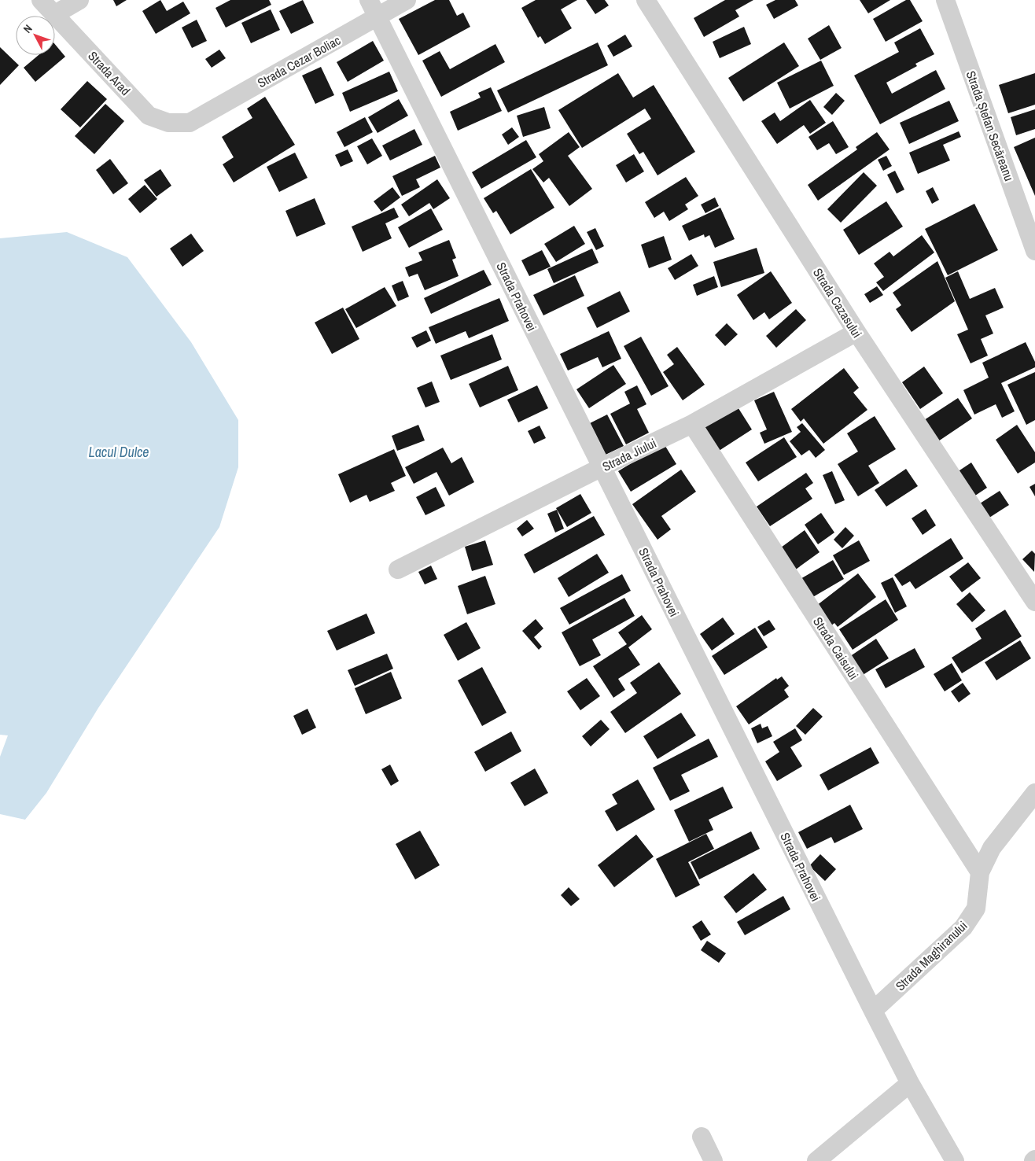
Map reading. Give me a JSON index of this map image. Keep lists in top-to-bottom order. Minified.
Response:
{"streets":{"street":["Strada Cezar Boliac","Strada Arad","Strada Ștefan Secăreanu","Strada Prahovei","Strada Cazasului","Strada Jiului","Strada Caisului","Strada Maghiranului"]},"crossings":[["Strada Cezar Boliac","Strada Arad"],["Strada Cezar Boliac","Strada Prahovei"],["Strada Prahovei","Strada Jiului"],["Strada Prahovei","Strada Maghiranului"],["Strada Cazasului","Strada Jiului"],["Strada Jiului","Strada Caisului"],["Strada Caisului","Strada Maghiranului"]],"water":["Lacul Dulce"],"north":"top left"}
